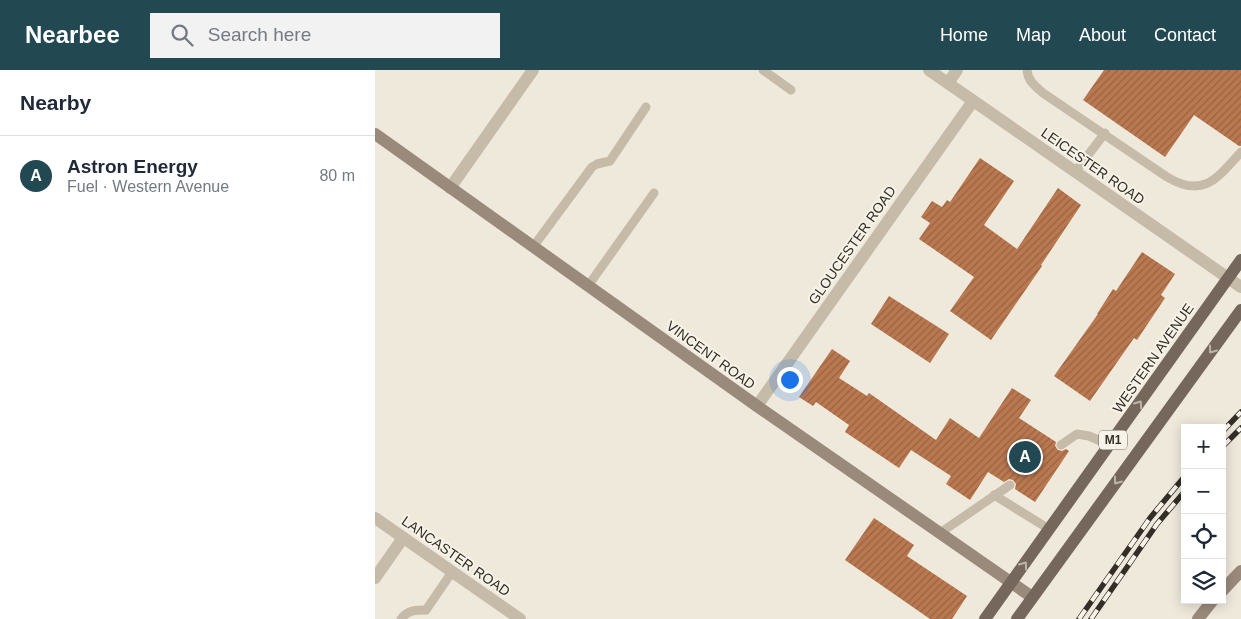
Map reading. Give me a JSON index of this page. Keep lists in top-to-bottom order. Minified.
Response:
{"streets":{"main road":["WESTERN AVENUE","M1"],"street":["LEICESTER ROAD","GLOUCESTER ROAD","VINCENT ROAD","LANCASTER ROAD"]},"crossings":[["LEICESTER ROAD","GLOUCESTER ROAD"],["LEICESTER ROAD","WESTERN AVENUE"],["GLOUCESTER ROAD","VINCENT ROAD"],["VINCENT ROAD","WESTERN AVENUE"],["VINCENT ROAD","M1"]],"page":{"header":"Nearbee","search":"Search here","nav":["Home","Map","About","Contact"],"heading":"Nearby","list":[{"mark":"A","name":"Astron Energy","note":"Fuel · Western Avenue","value":"80 m"}],"map_buttons":["+","−"],"pins":"A"}}
